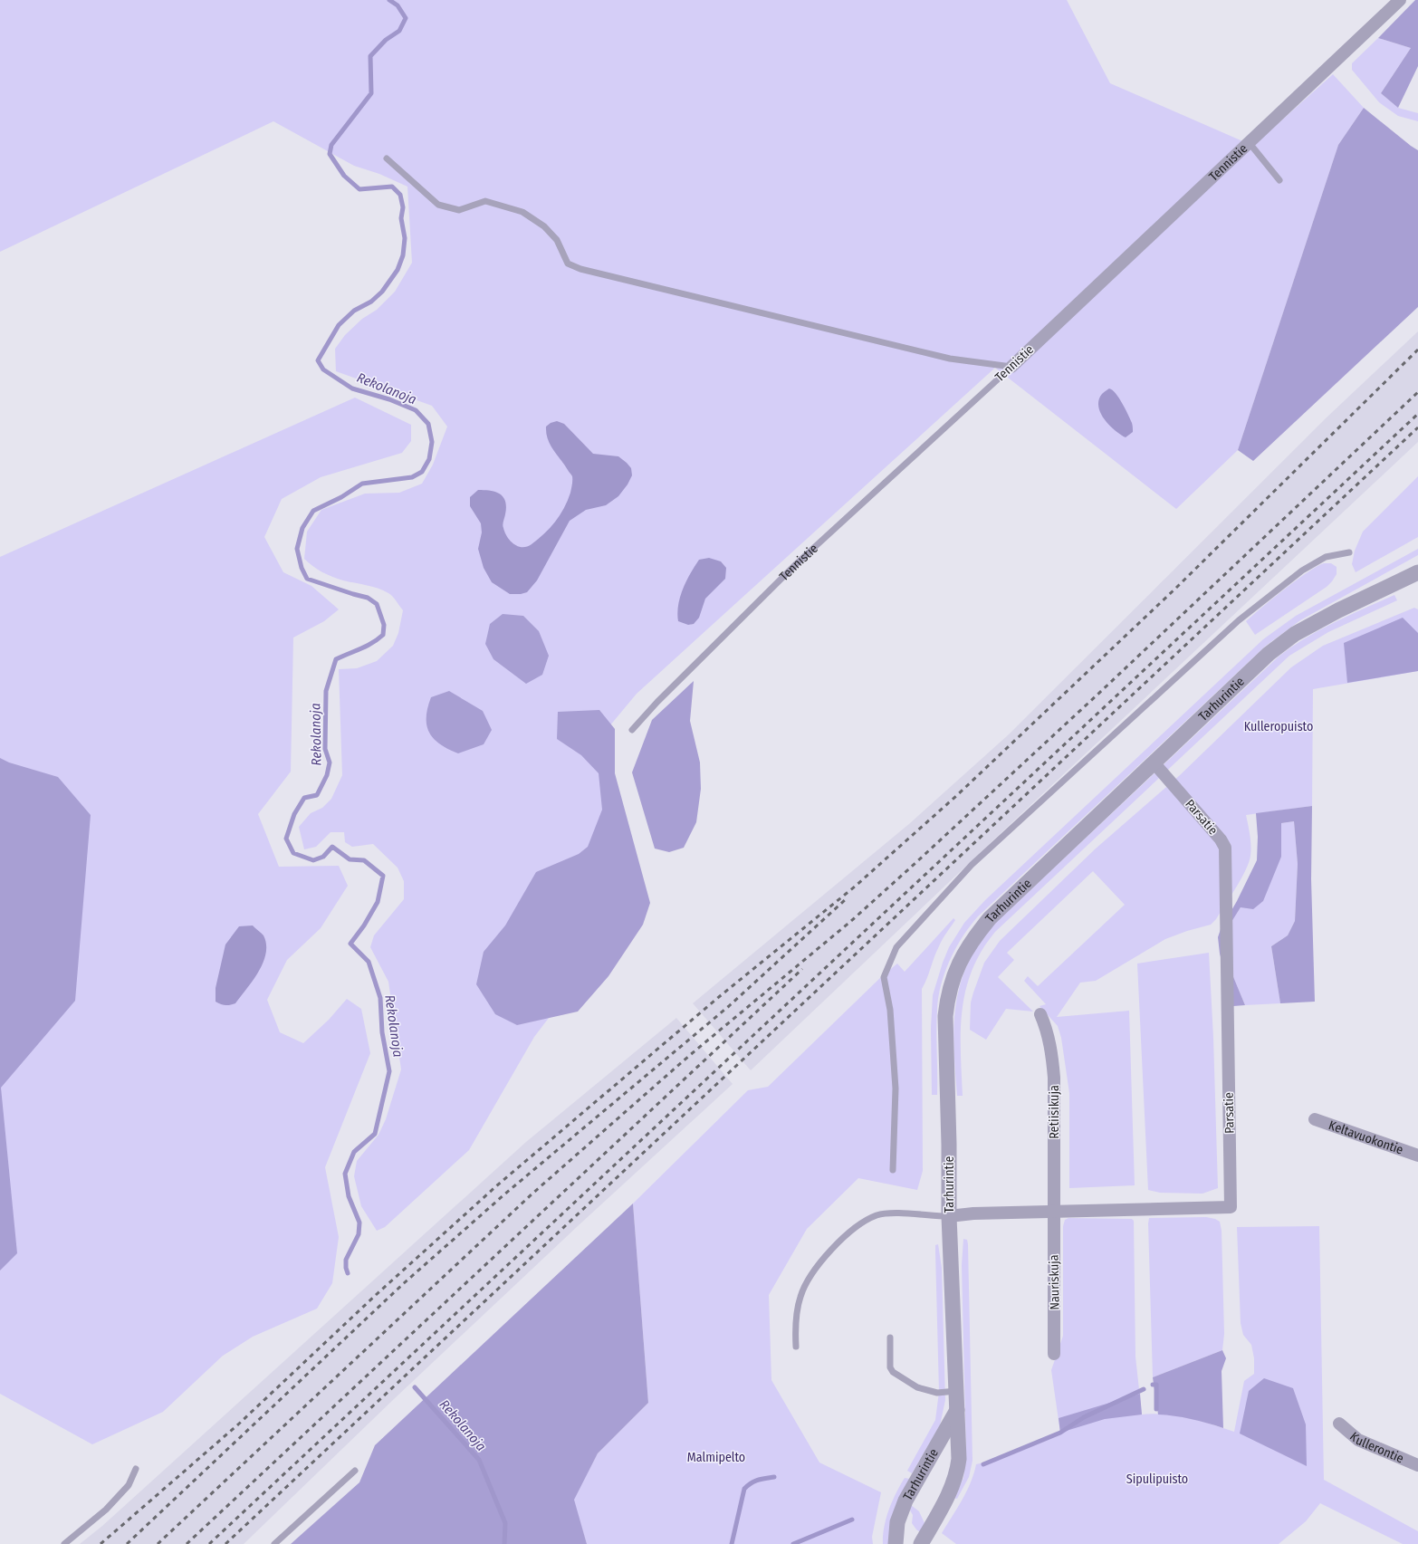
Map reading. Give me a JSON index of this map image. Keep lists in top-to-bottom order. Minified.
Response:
{"streets":{"street":["Tennistie","Tarhurintie","Parsatie","Retiisikuja","Keltavuokontie","Nauriskuja","Kullerontie"]},"crossings":[["Tarhurintie","Parsatie"],["Parsatie","Retiisikuja"],["Parsatie","Nauriskuja"],["Retiisikuja","Nauriskuja"]],"water":["Rekolanoja"],"parks":["Kulleropuisto","Malmipelto","Sipulipuisto"]}
